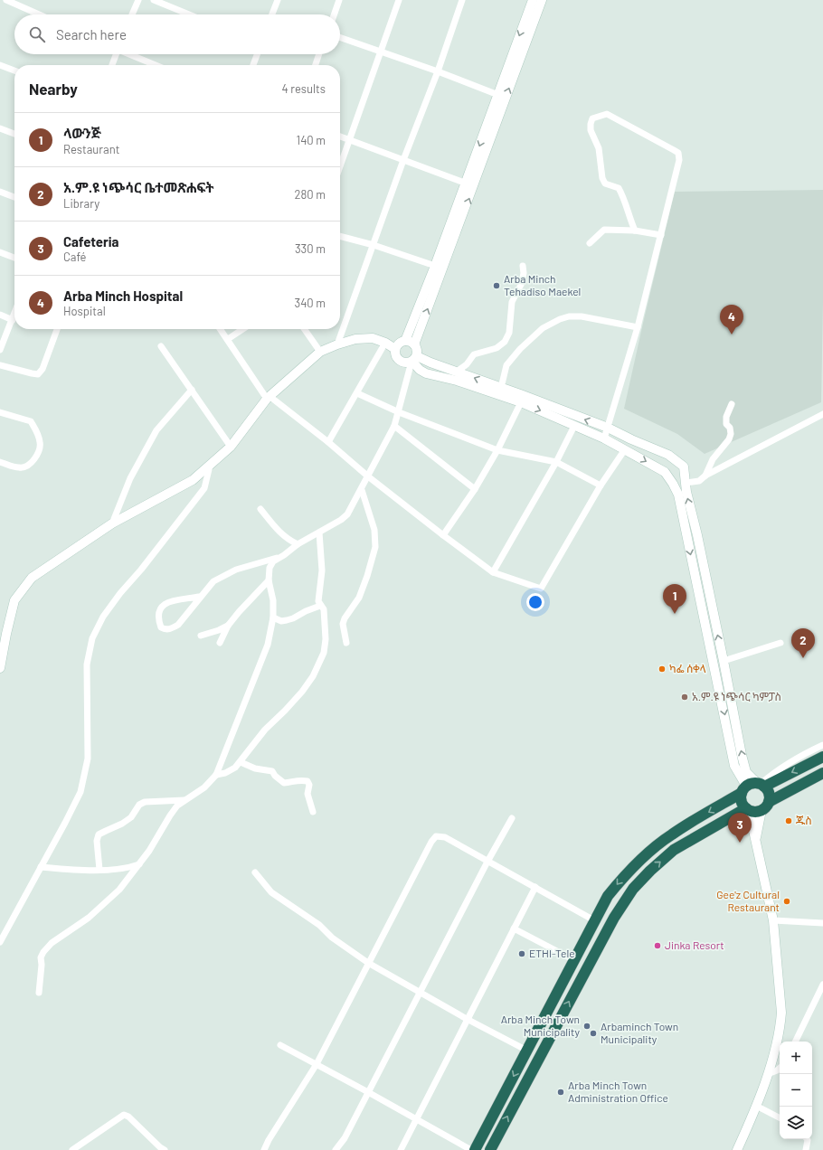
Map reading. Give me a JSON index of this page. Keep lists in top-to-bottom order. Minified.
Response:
{"places":["Arba Minch Tehadiso Maekel","ካፌ ሰቀላ","አ.ም.ዩ ነጭሳር ካምፓስ","ጁስ","Gee'z Cultural Restaurant","Jinka Resort","ETHI-Tele","Arba Minch Town Municipality","Arbaminch Town Municipality","Arba Minch Town Administration Office"],"page":{"search":"Search here","heading":["Nearby","4 results"],"list":[{"mark":"1","name":"ላውንጅ","note":"Restaurant","value":"140 m"},{"mark":"2","name":"አ.ም.ዩ ነጭሳር ቤተመጽሐፍት","note":"Library","value":"280 m"},{"mark":"3","name":"Cafeteria","note":"Café","value":"330 m"},{"mark":"4","name":"Arba Minch Hospital","note":"Hospital","value":"340 m"}],"pins":["4","1","2","3"],"map_buttons":["+","−"]}}
